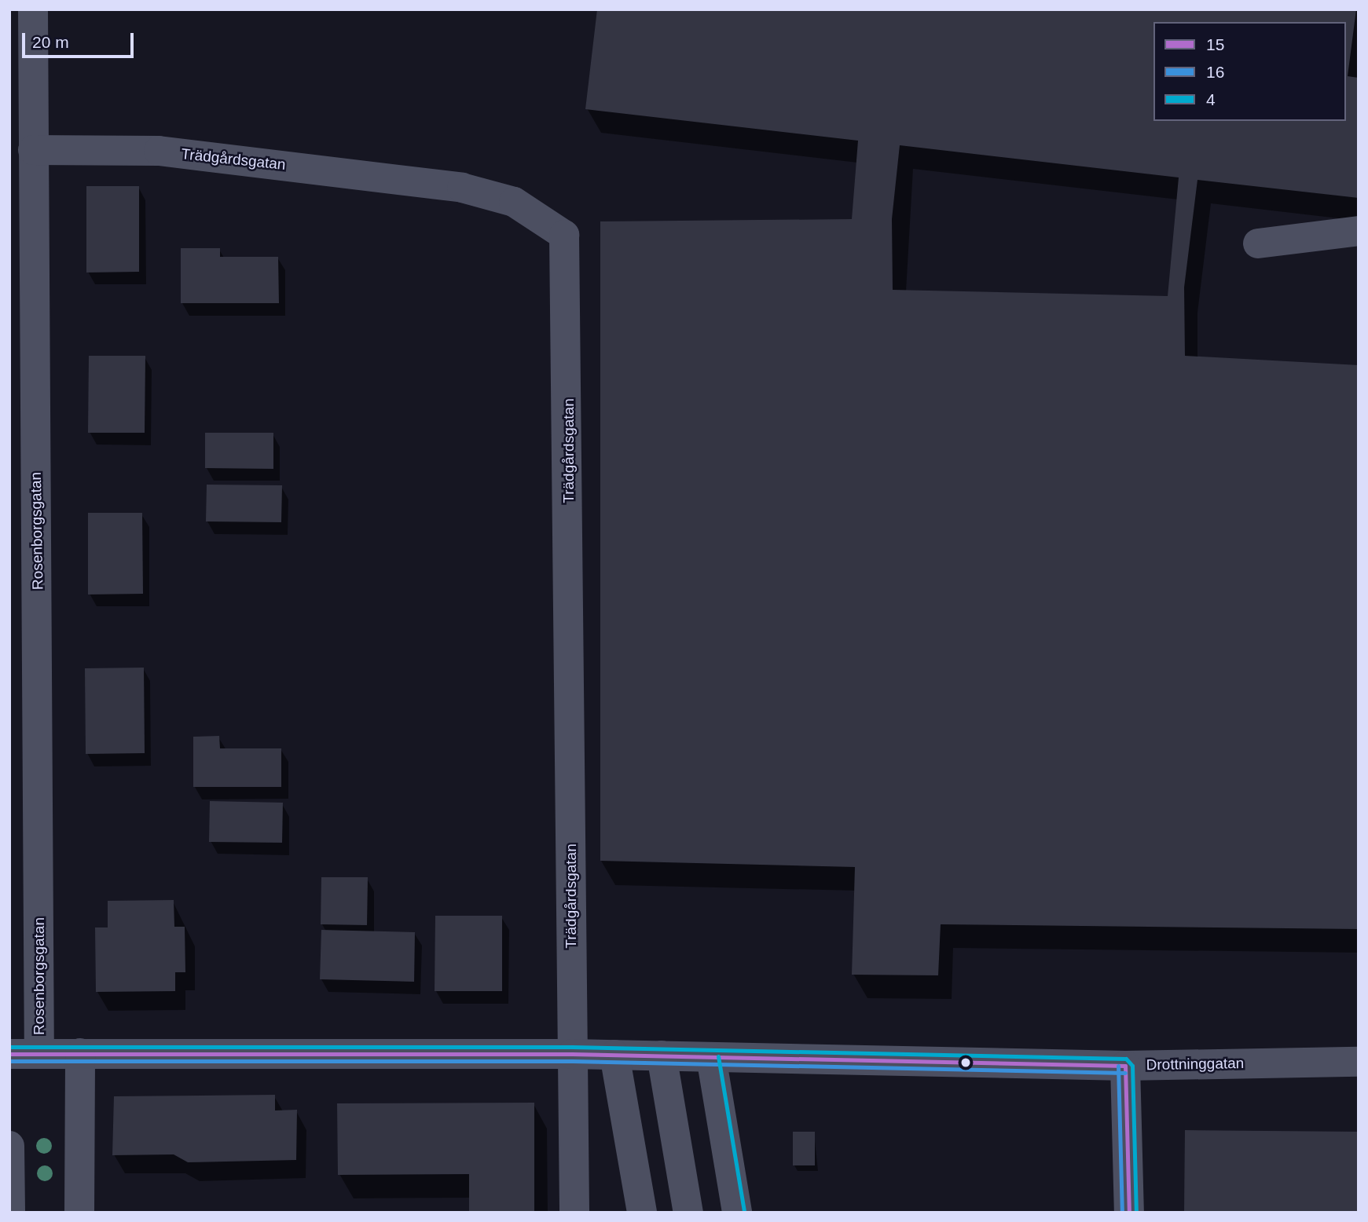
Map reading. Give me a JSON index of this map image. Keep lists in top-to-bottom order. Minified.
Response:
{"streets":{"street":["Trädgårdsgatan","Rosenborgsgatan","Drottninggatan"]},"crossings":[["Trädgårdsgatan","Rosenborgsgatan"],["Trädgårdsgatan","Drottninggatan"],["Rosenborgsgatan","Drottninggatan"]],"lines":["transit line 4","transit line 15","transit line 16"],"legend":["15","16","4"],"scale_bar":"20 m"}
